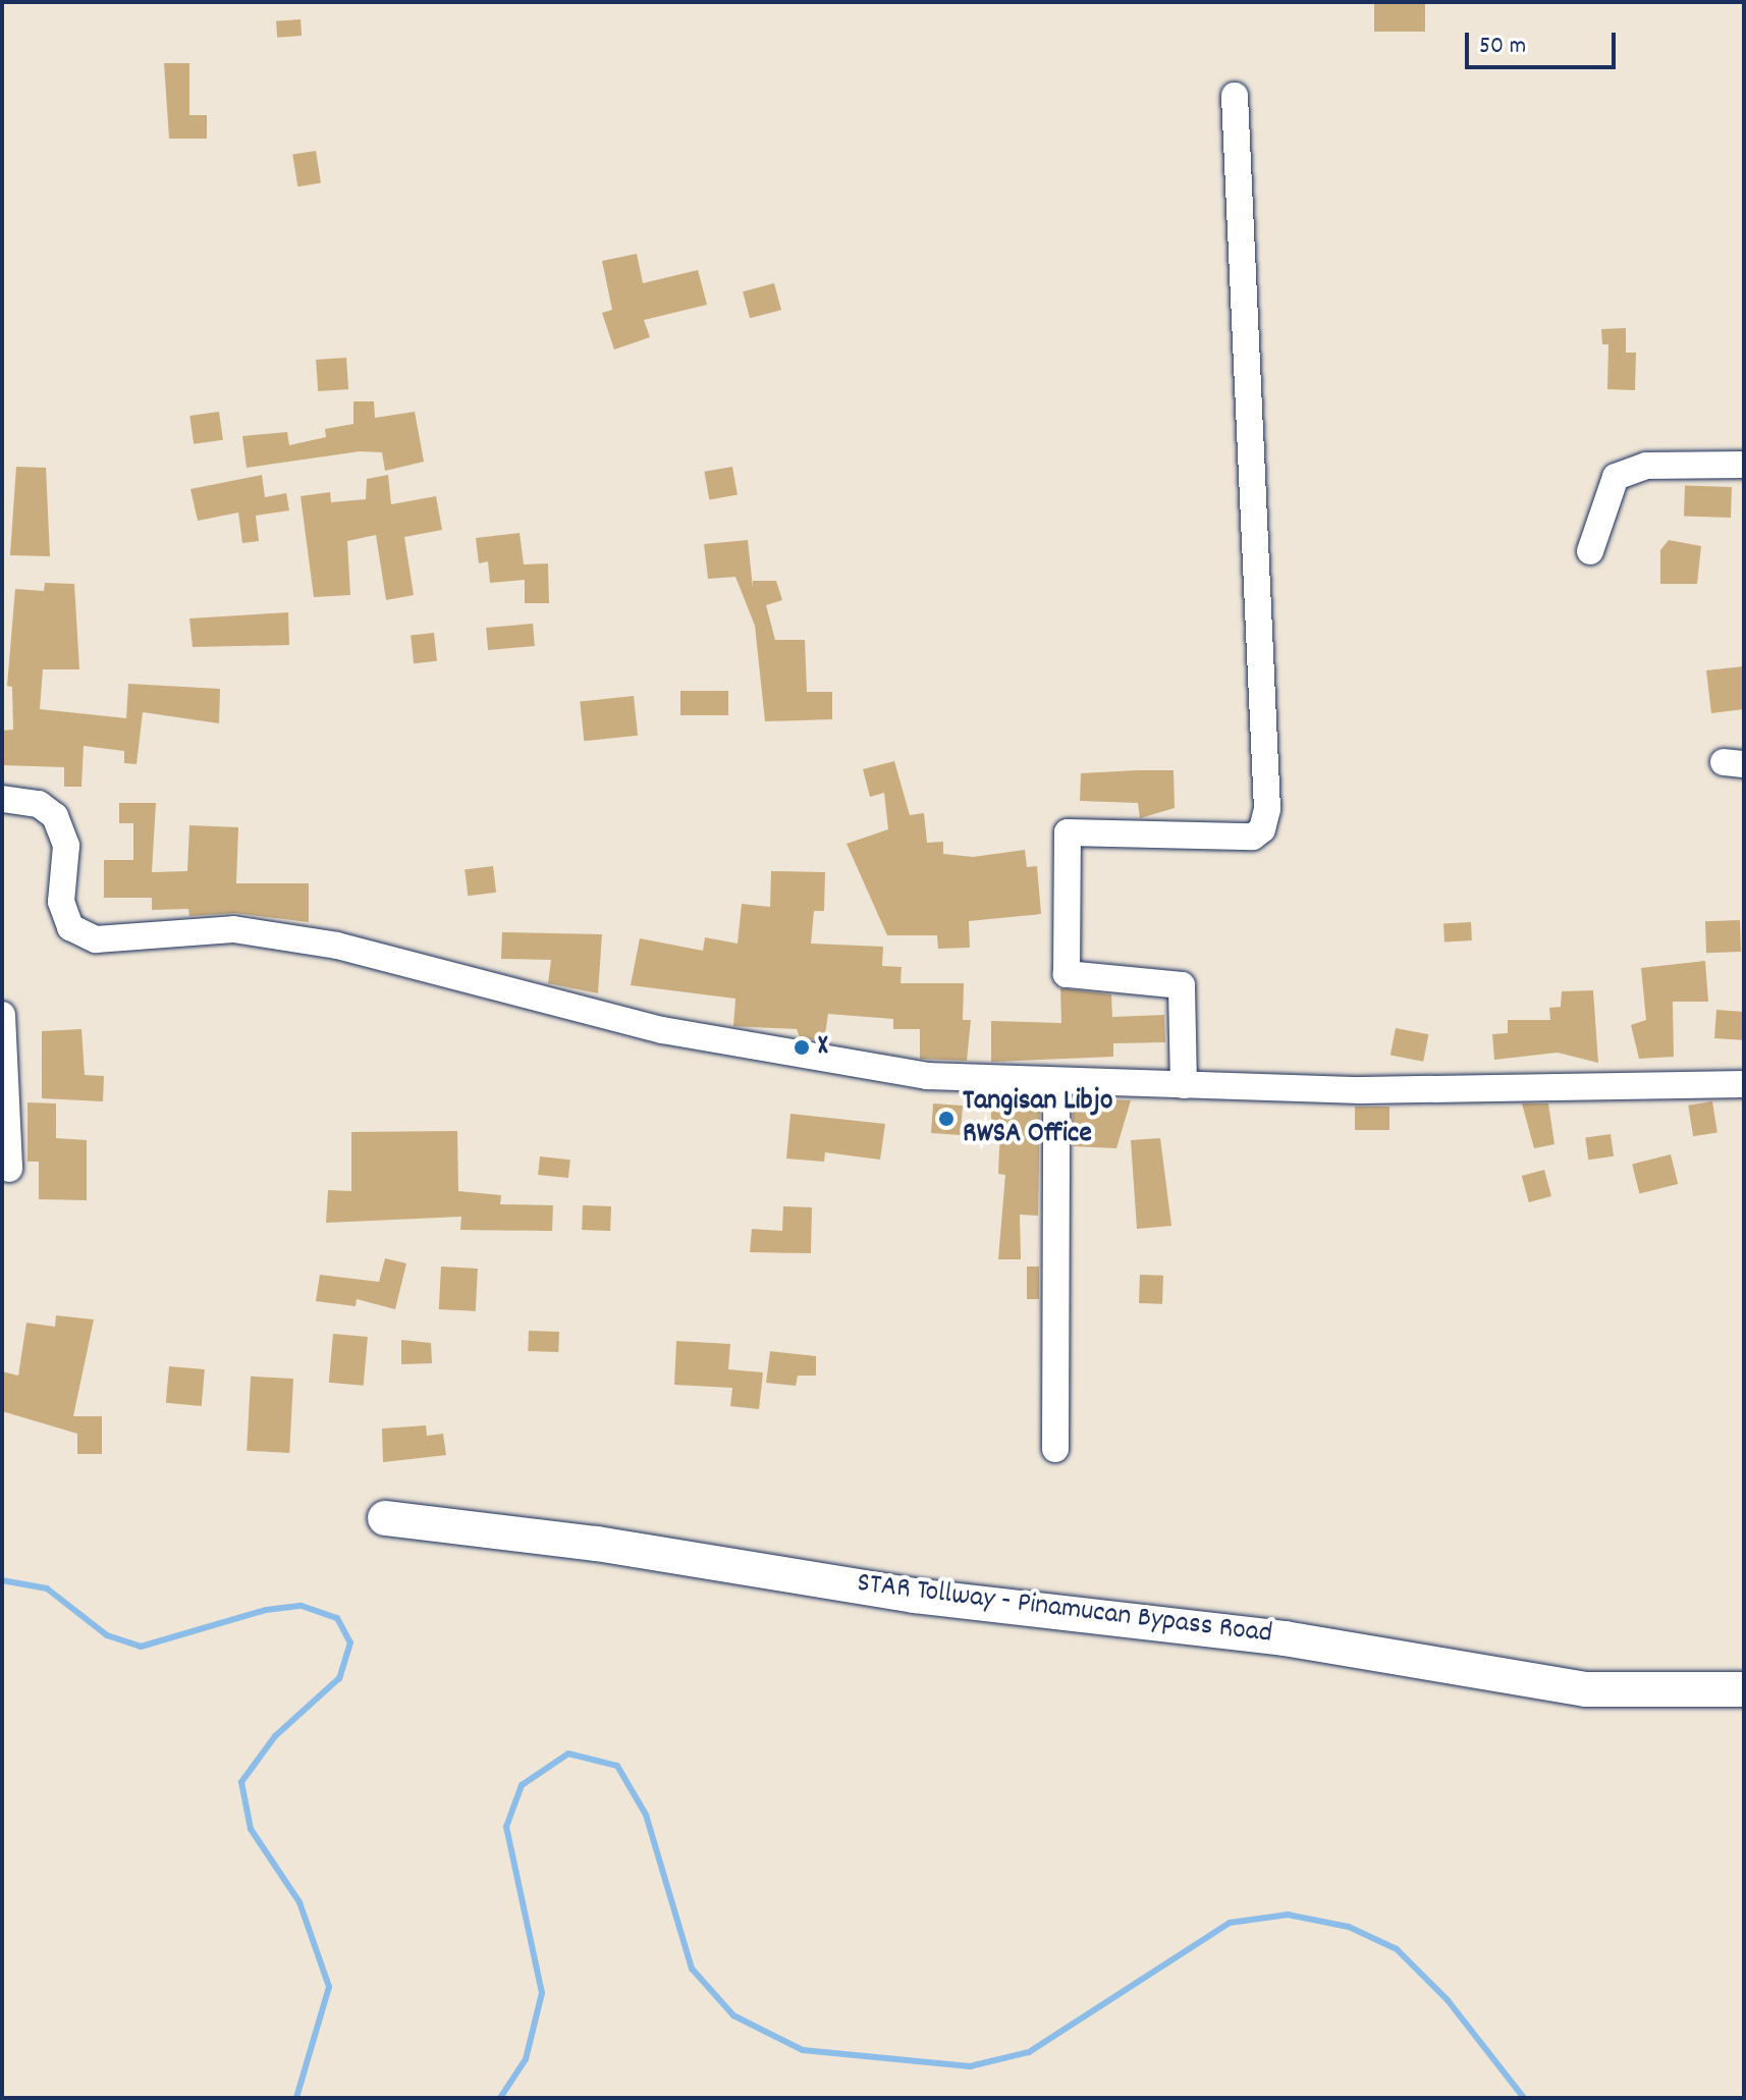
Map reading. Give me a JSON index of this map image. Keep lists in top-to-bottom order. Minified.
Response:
{"streets":{"main road":["STAR Tollway - Pinamucan Bypass Road"]},"places":["X","Tangisan Libjo RWSA Office"],"scale_bar":"50 m"}
